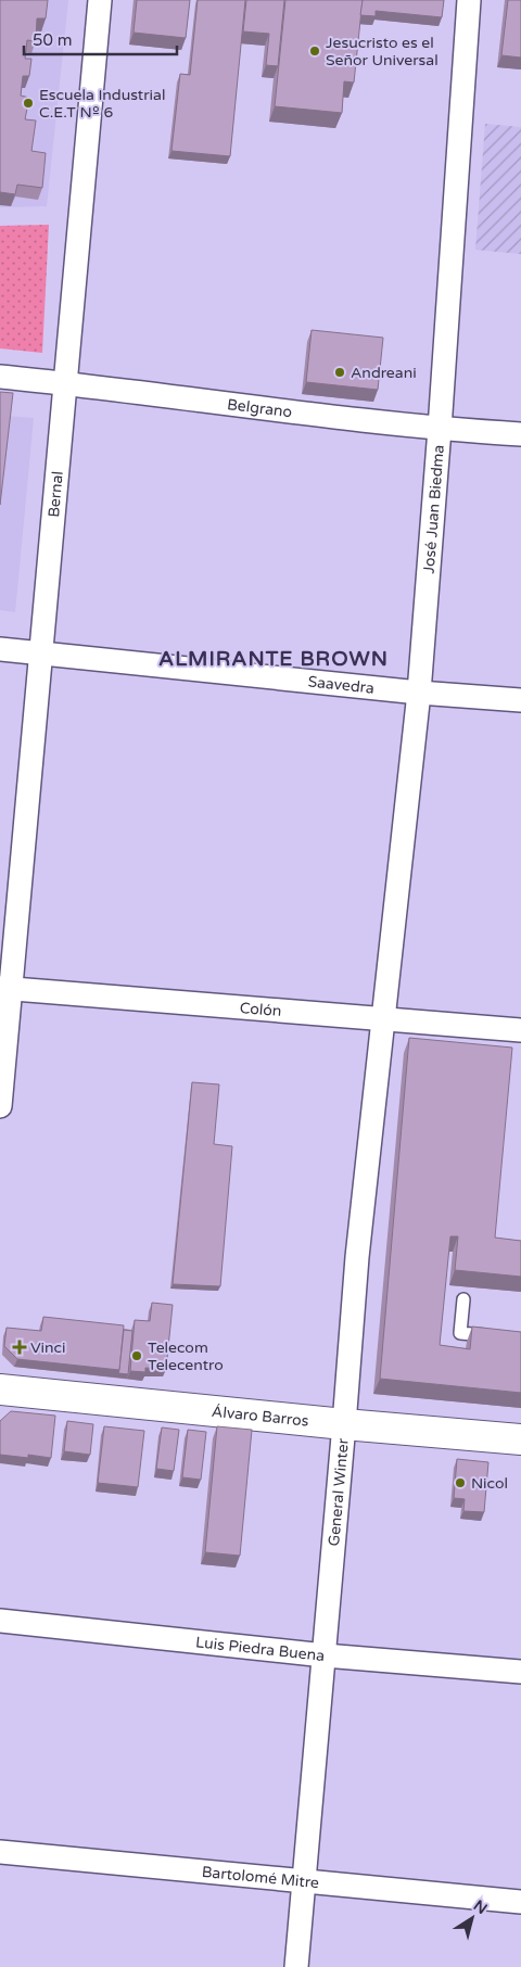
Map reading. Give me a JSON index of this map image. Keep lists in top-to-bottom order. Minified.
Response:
{"streets":{"main road":["Álvaro Barros"],"street":["Belgrano","Bernal","José Juan Biedma","Saavedra","Colón","General Winter","Luis Piedra Buena","Bartolomé Mitre"]},"crossings":[["Belgrano","Bernal"],["Belgrano","José Juan Biedma"],["Bernal","Saavedra"],["Bernal","Colón"],["José Juan Biedma","Saavedra"],["José Juan Biedma","Colón"],["José Juan Biedma","General Winter"],["Colón","General Winter"],["Álvaro Barros","General Winter"],["General Winter","Luis Piedra Buena"],["General Winter","Bartolomé Mitre"]],"districts":["ALMIRANTE BROWN"],"places":{"other":["Jesucristo es el Señor Universal","Escuela Industrial C.E.T Nº 6","Andreani","Telecom Telecentro","Nicol"],"health":["Vinci"]},"scale_bar":"50 m","north":"top right"}
